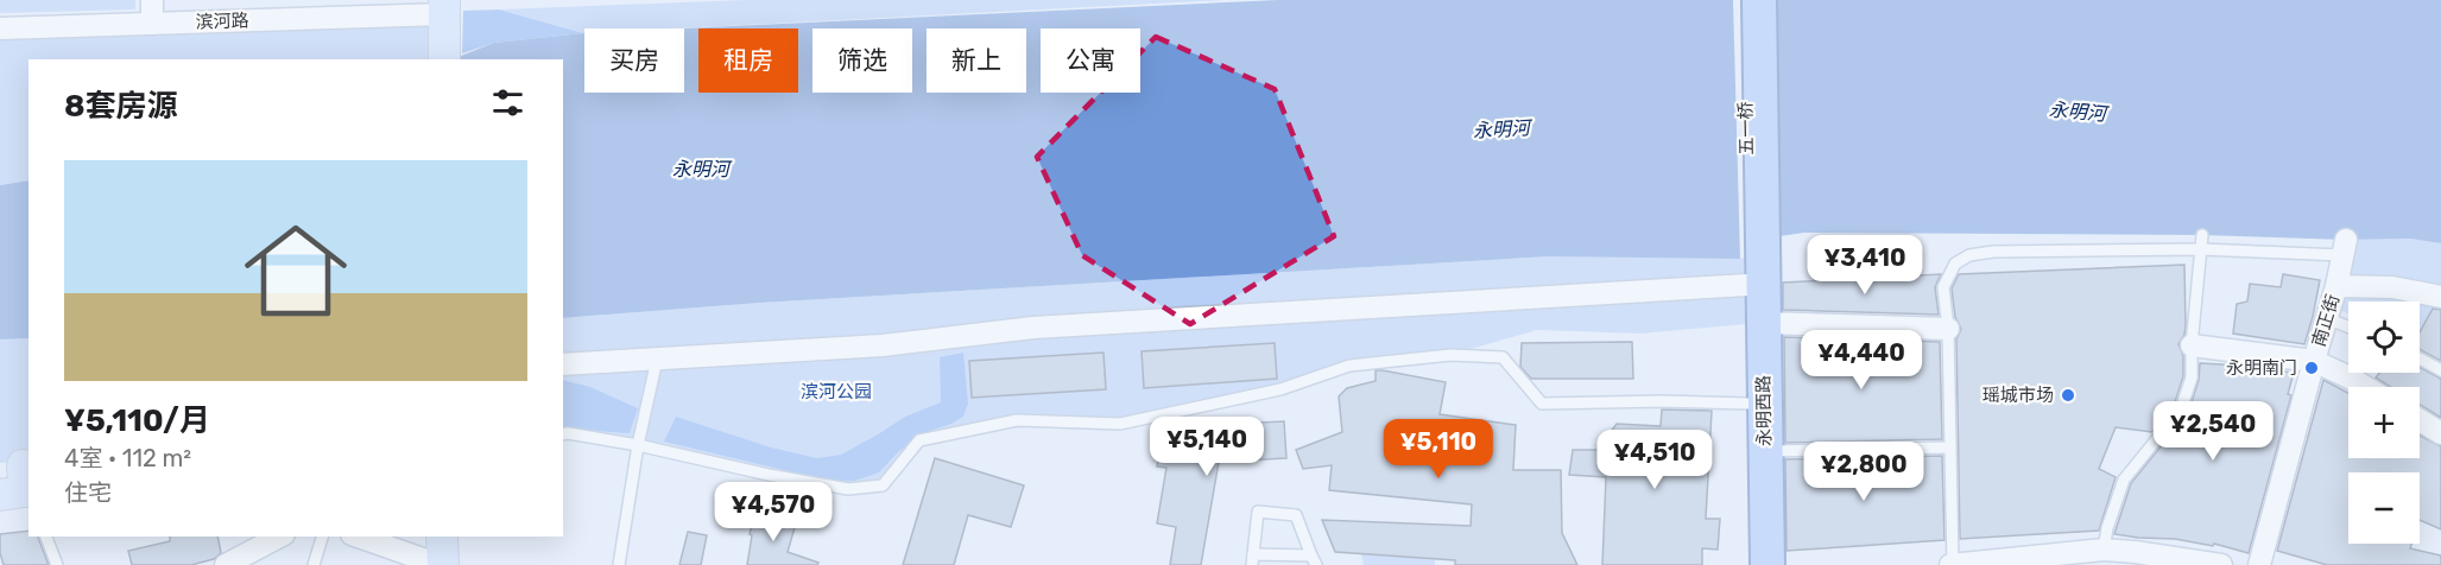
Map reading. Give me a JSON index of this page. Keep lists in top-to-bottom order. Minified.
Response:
{"streets":{"main road":["五一桥","永明西路"],"street":["滨河路","南正街"]},"crossings":[["五一桥","永明西路"]],"water":["永明河"],"parks":["滨河公园"],"places":["永明南门","瑶城市场"],"page":{"chip":["买房","租房","筛选","新上","公寓"],"heading":"8套房源","list":[{"name":"¥5,110/月","note":"4室 · 112 m² · 住宅"}],"price":["¥3,410","¥4,440","¥2,540","¥5,140","¥5,110","¥4,510","¥2,800","¥4,570"],"map_buttons":["+","−"]}}
